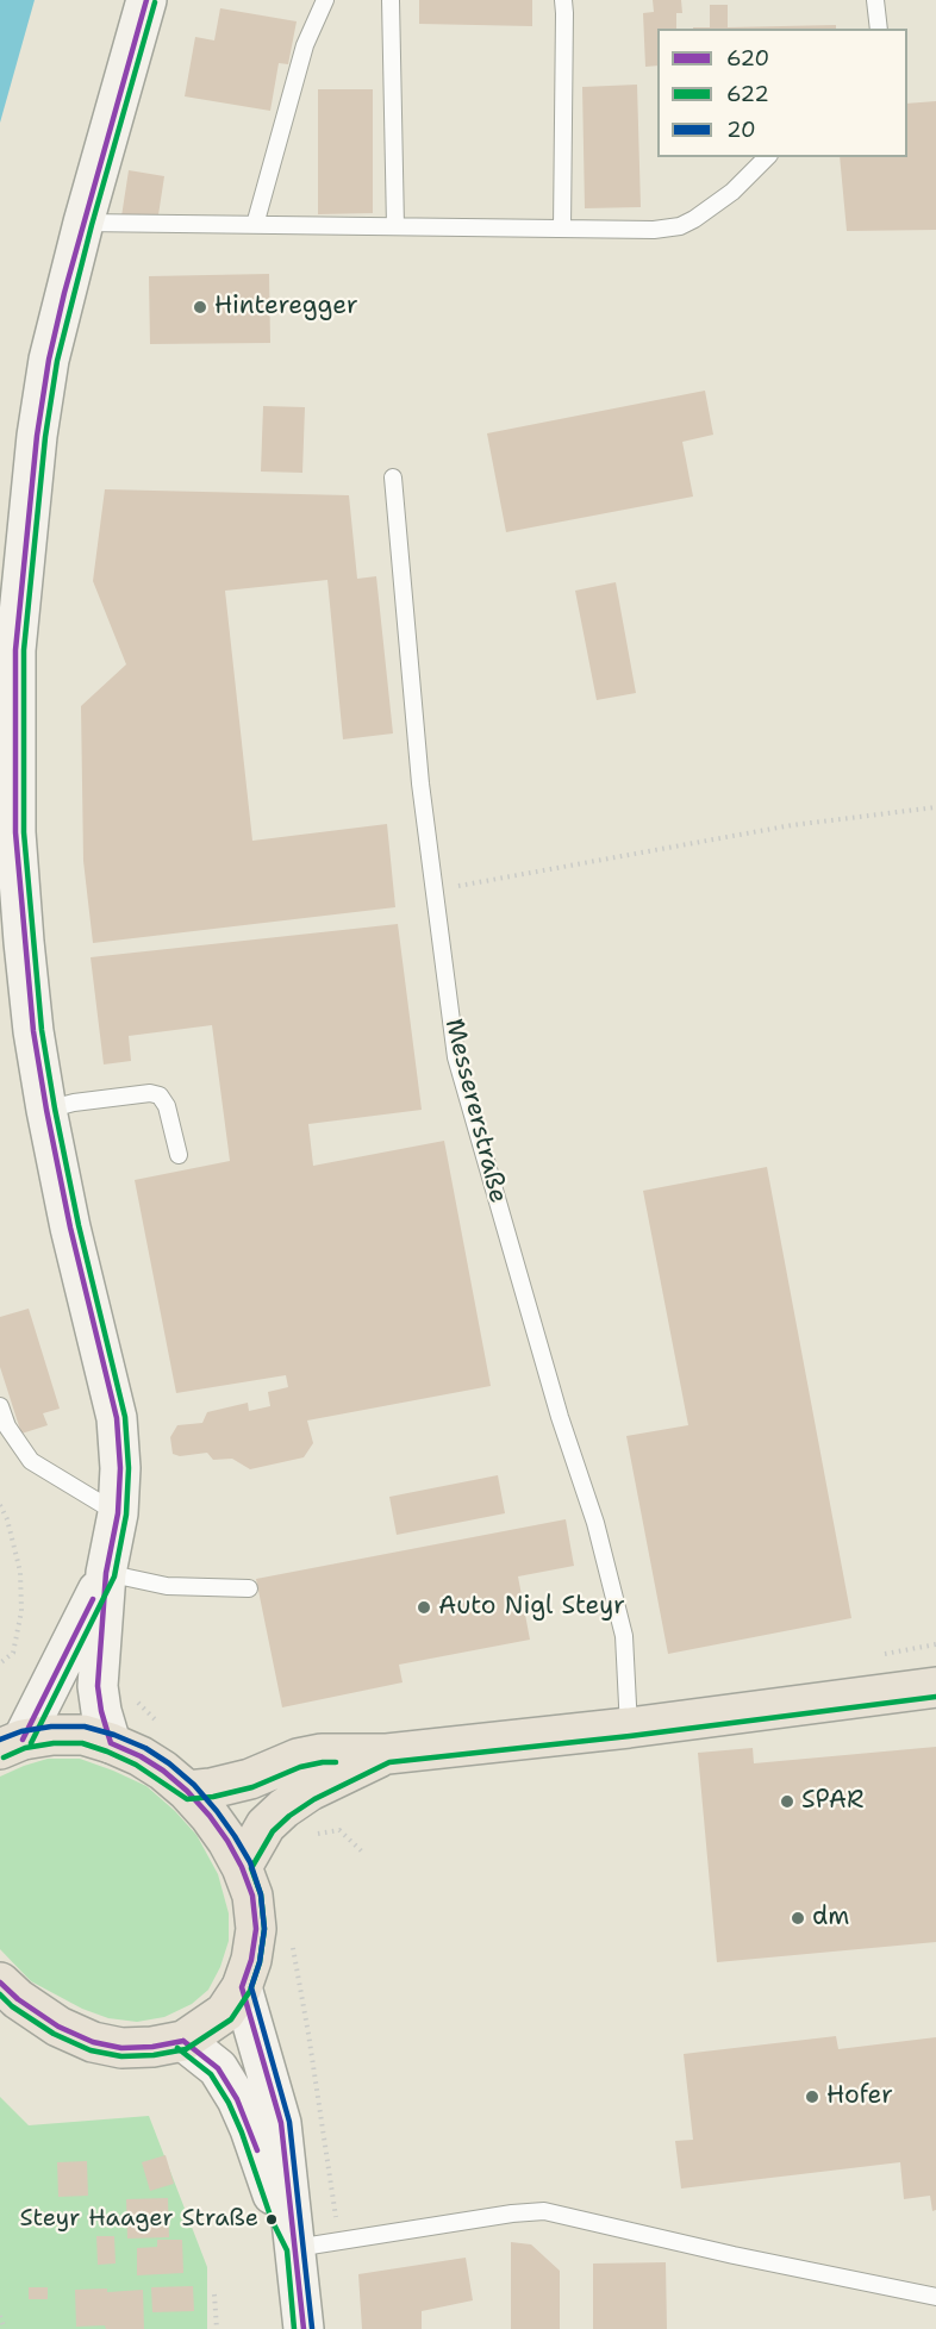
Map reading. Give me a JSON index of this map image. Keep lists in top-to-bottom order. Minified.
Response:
{"streets":{"lane":["Messererstraße"]},"places":["Hinteregger","Auto Nigl Steyr","SPAR","dm","Hofer","Steyr Haager Straße"],"lines":["transit line 620","transit line 622","transit line 20"],"legend":["620","622","20"]}
